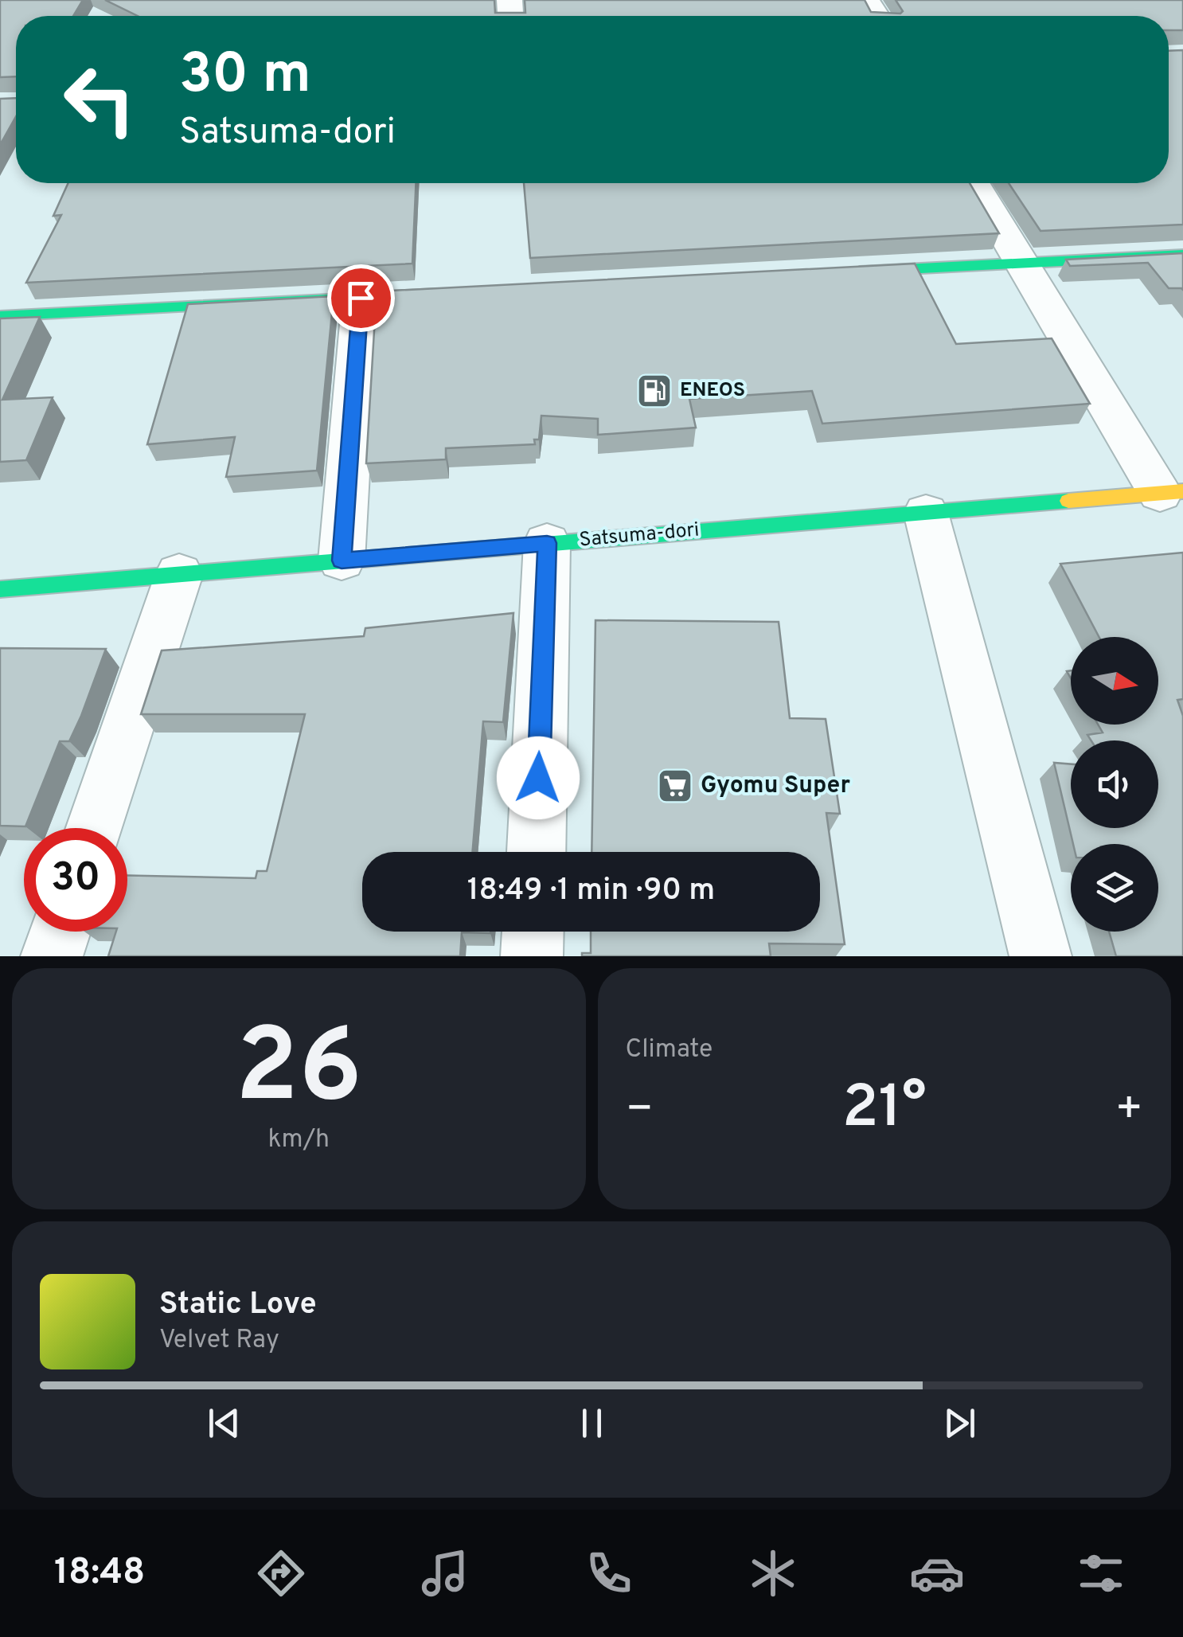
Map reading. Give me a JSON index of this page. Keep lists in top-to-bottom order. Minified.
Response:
{"streets":{"main road":["Satsuma-dori"]},"places":{"fuel station":["ENEOS"],"supermarket":["Gyomu Super"]},"north":"right","page":{"turn":["30 m","Satsuma-dori"],"limit":"30","trip":"18:49 · 1 min · 90 m","tile":[["26","km/h"],"Climate"],"heat":["−","21°","+"],"song":["Static Love","Velvet Ray"],"tabs":"18:48"}}
